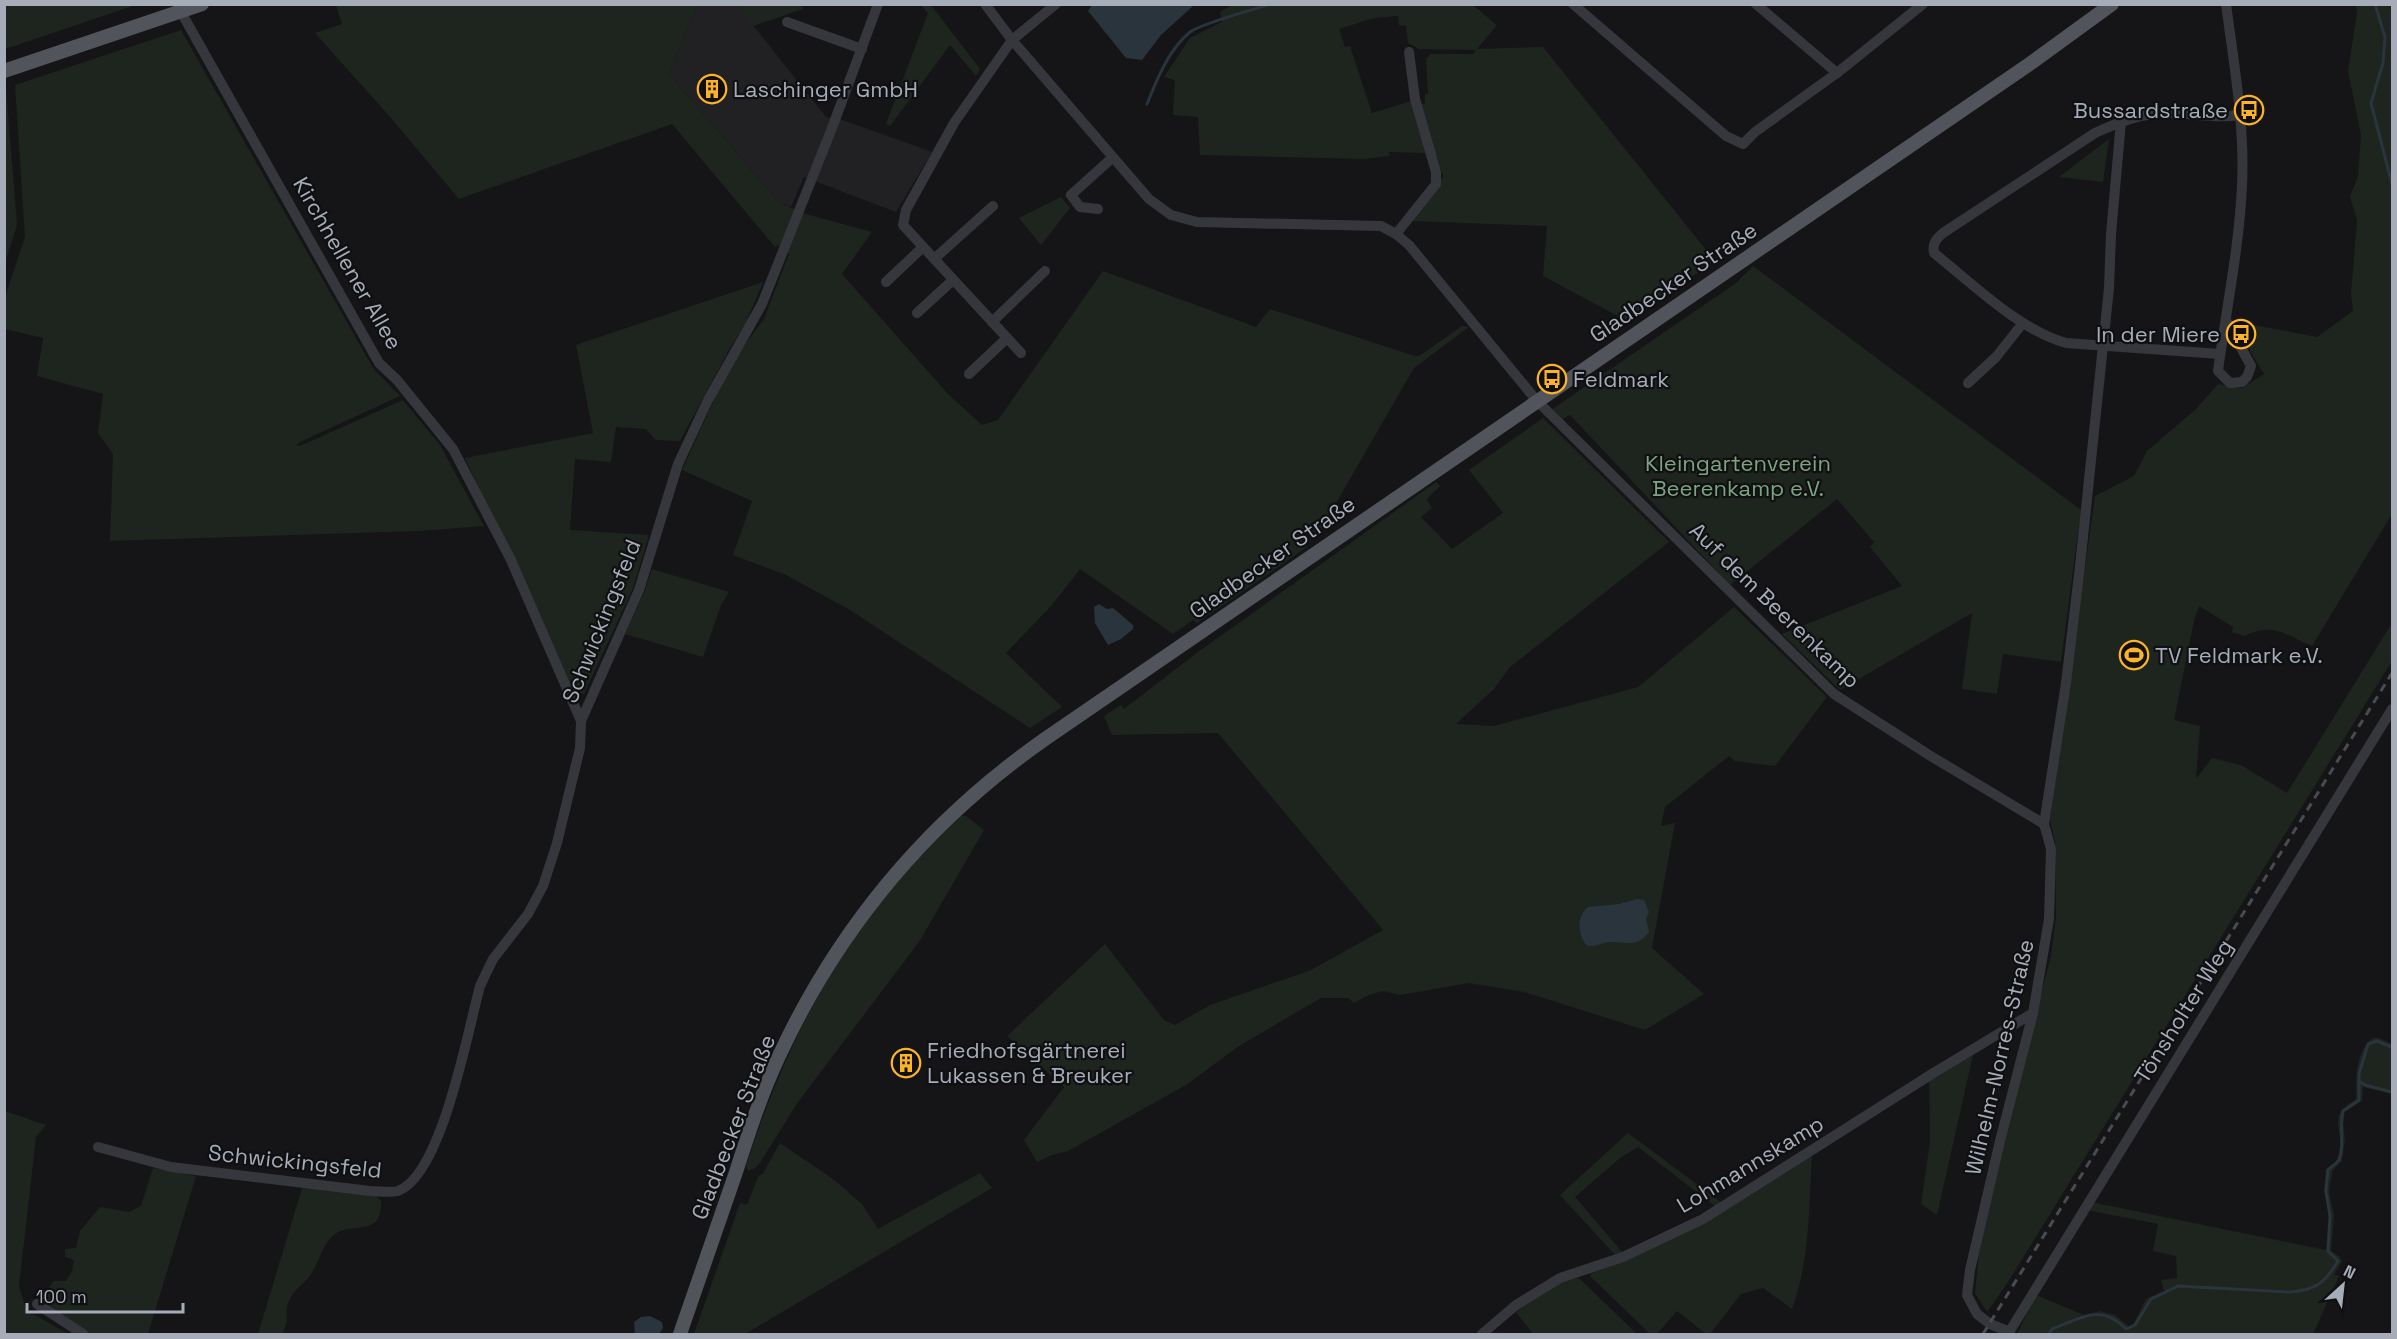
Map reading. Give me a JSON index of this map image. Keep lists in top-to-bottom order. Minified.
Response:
{"streets":{"main road":["Gladbecker Straße"],"street":["Kirchhellener Allee","Auf dem Beerenkamp","Schwickingsfeld","Tönsholter Weg","Wilhelm-Norres-Straße","Lohmannskamp"]},"crossings":[["Kirchhellener Allee","Schwickingsfeld"],["Gladbecker Straße","Auf dem Beerenkamp"],["Auf dem Beerenkamp","Wilhelm-Norres-Straße"],["Tönsholter Weg","Wilhelm-Norres-Straße"],["Wilhelm-Norres-Straße","Lohmannskamp"]],"parks":["Kleingartenverein Beerenkamp e.V."],"places":{"building":["Laschinger GmbH","Friedhofsgärtnerei Lukassen & Breuker"],"bus stop":["Bussardstraße","In der Miere","Feldmark"],"sports":["TV Feldmark e.V."]},"scale_bar":"100 m","north":"top right"}
